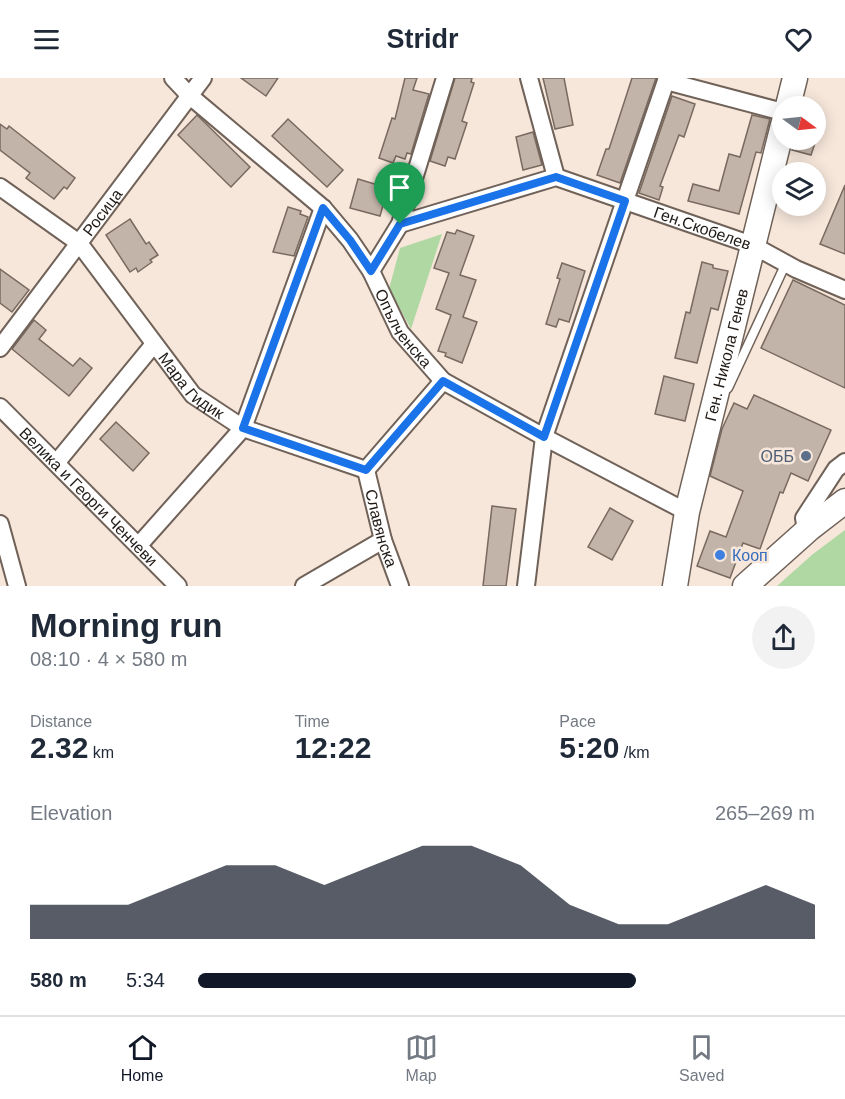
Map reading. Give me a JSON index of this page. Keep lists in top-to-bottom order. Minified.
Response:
{"streets":{"street":["Росица","Ген.Скобелев","Опълченска","Ген. Никола Генев","Мара Гидик","Велика и Георги Ченчеви","Славянска"]},"crossings":[["Росица","Опълченска"],["Росица","Мара Гидик"],["Ген.Скобелев","Ген. Никола Генев"],["Опълченска","Ген. Никола Генев"],["Мара Гидик","Славянска"]],"places":["ОББ","Кооп"],"north":"right","page":{"header":"Stridr","heading":["Morning run","08:10 · 4 × 580 m"],"stats":[["Distance","2.32 km"],["Time","12:22"],["Pace","5:20 /km"]],"chart":["Elevation","265–269 m"],"list":[{"name":"580 m","note":"5:34"}],"tabs":["Home","Map","Saved"]}}
